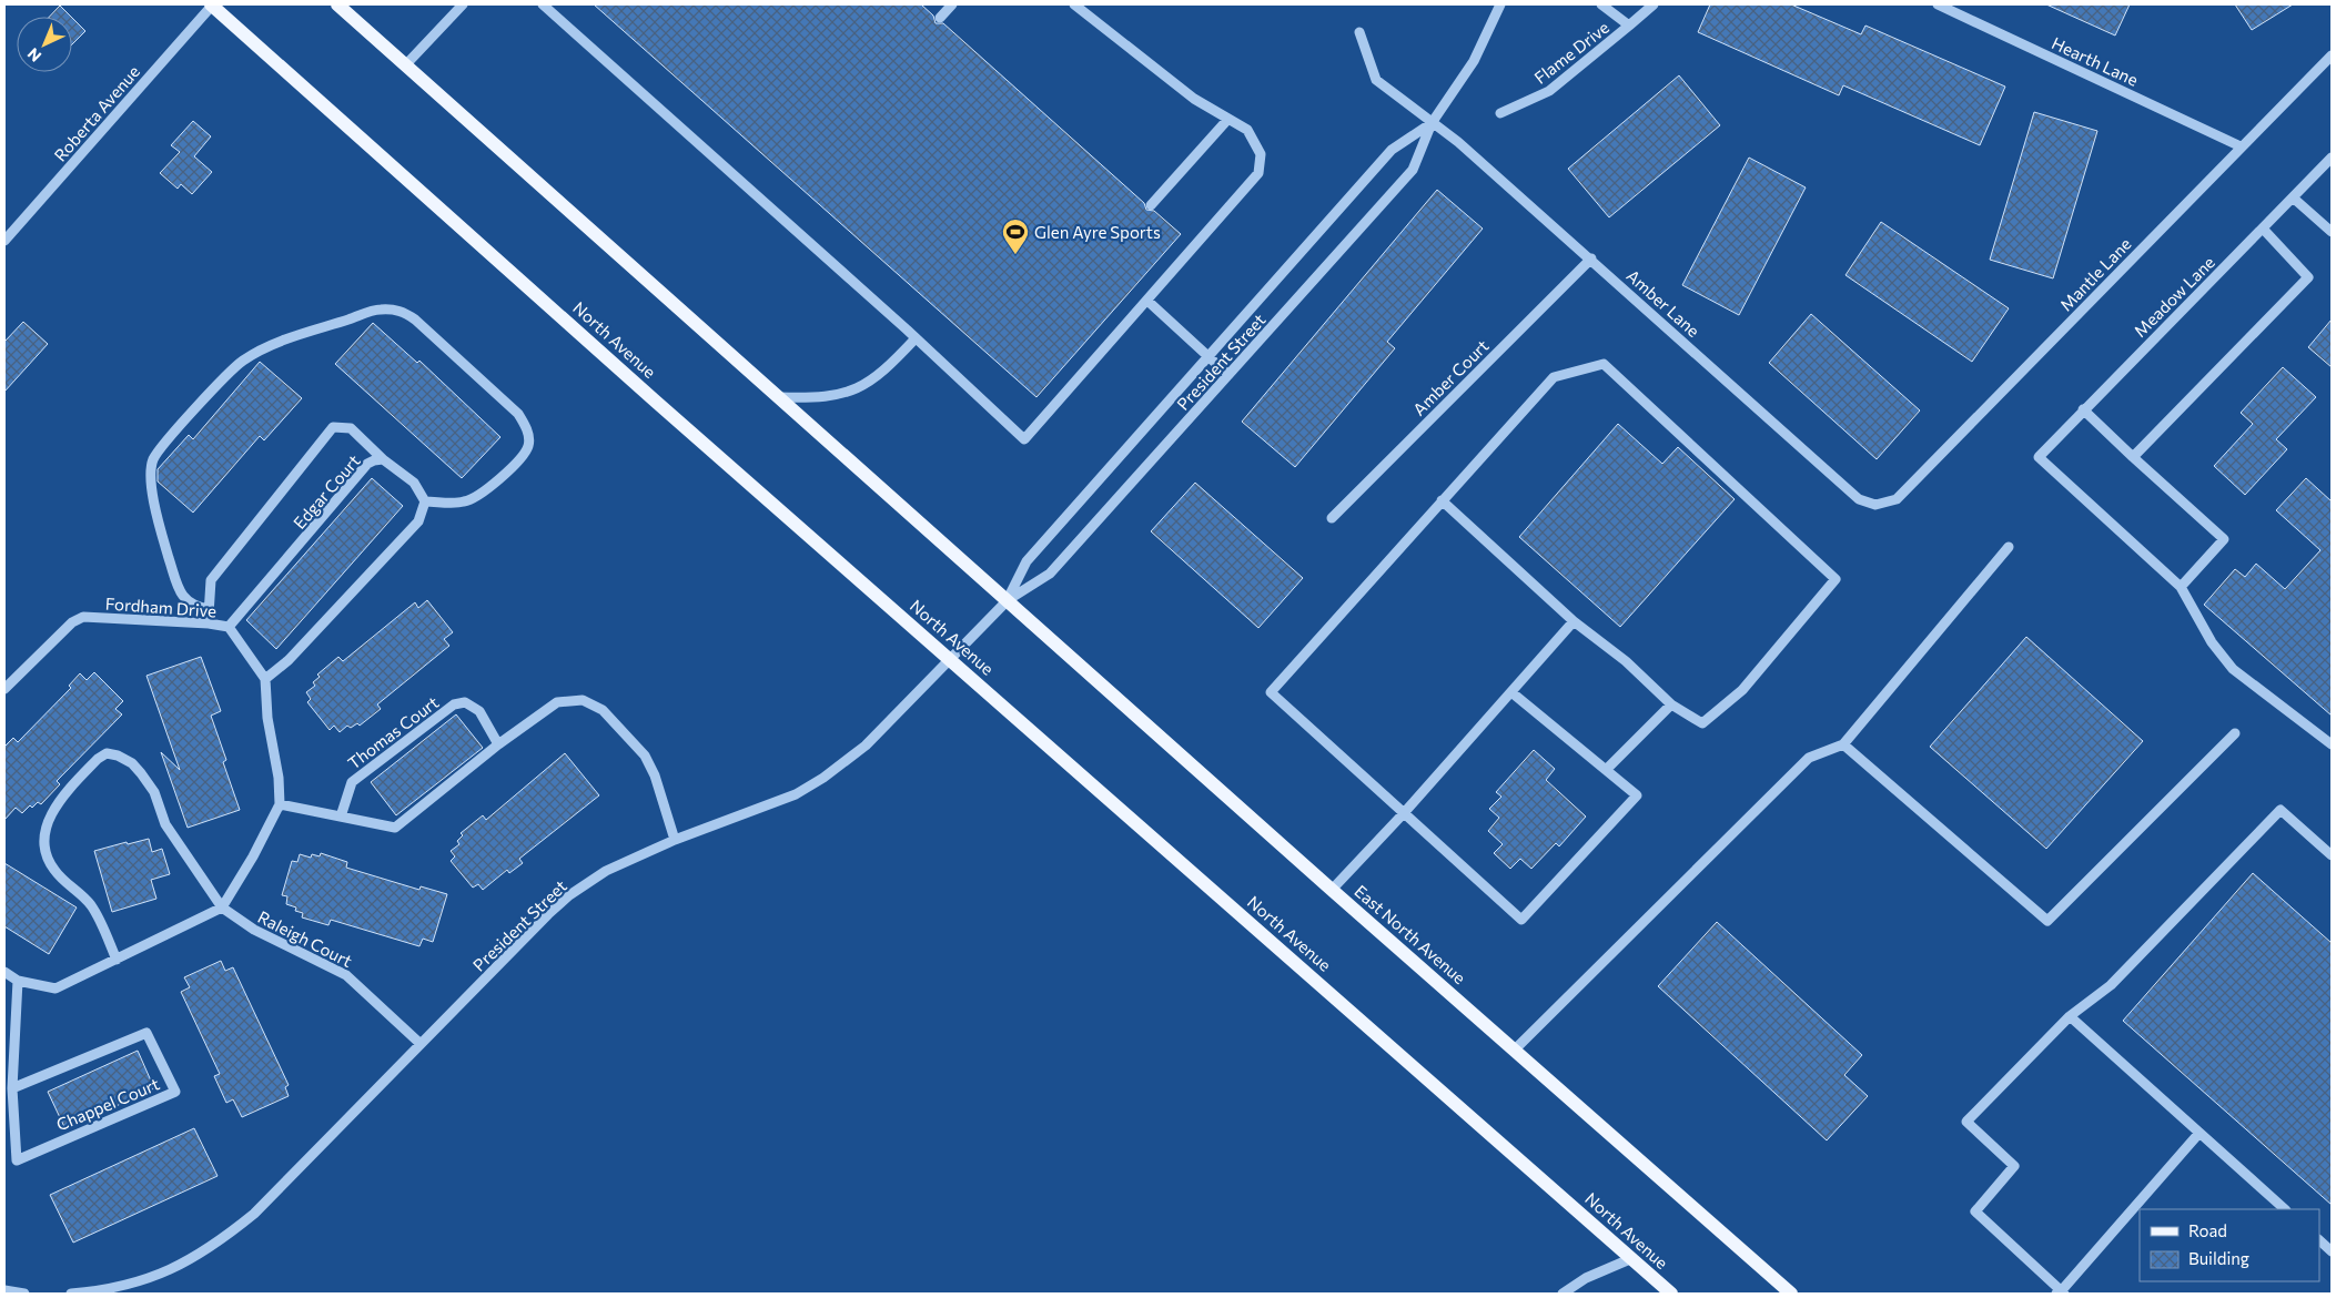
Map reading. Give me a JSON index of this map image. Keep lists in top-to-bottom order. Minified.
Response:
{"streets":{"main road":["North Avenue","East North Avenue"],"street":["Flame Drive","Hearth Lane","Roberta Avenue","Mantle Lane","Meadow Lane","Amber Lane","President Street","Amber Court","Edgar Court","Fordham Drive","Thomas Court","Raleigh Court","Chappel Court"]},"crossings":[["Hearth Lane","Mantle Lane"],["Roberta Avenue","North Avenue"],["Mantle Lane","Amber Lane"],["Amber Lane","President Street"],["Amber Lane","Amber Court"],["North Avenue","President Street"],["President Street","East North Avenue"],["President Street","Raleigh Court"],["Edgar Court","Fordham Drive"]],"places":{"sports":["Glen Ayre Sports"]},"legend":["Road","Building"],"north":"bottom left"}
